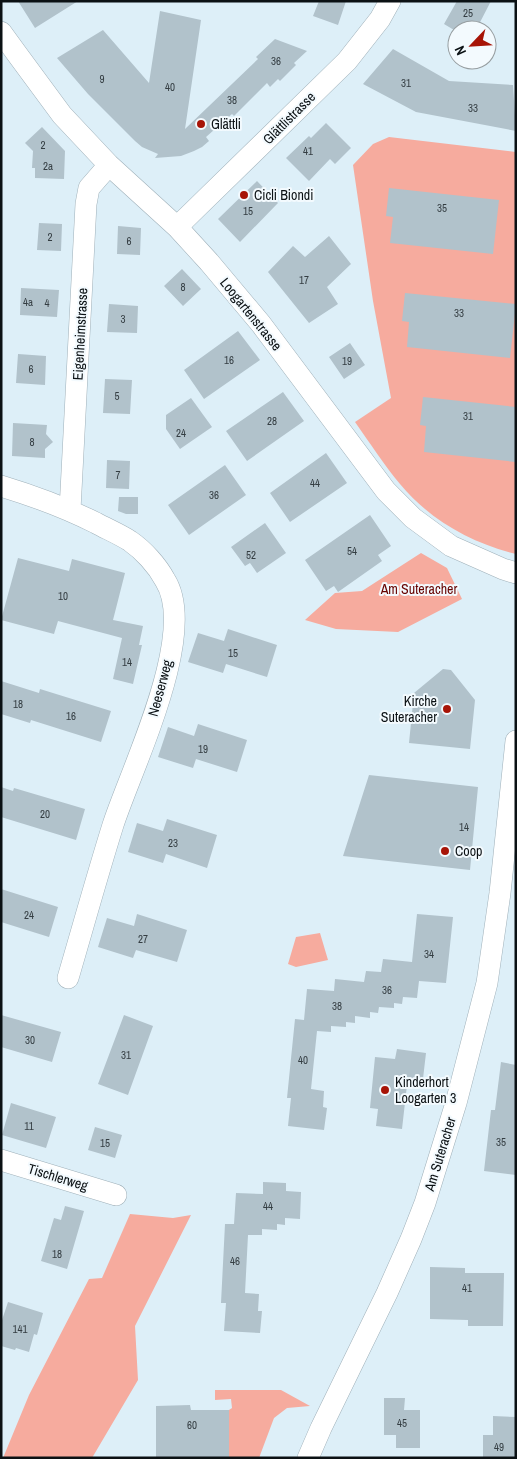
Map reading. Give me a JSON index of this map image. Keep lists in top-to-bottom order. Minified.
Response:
{"streets":{"street":["Glättlistrasse","Loogartenstrasse","Eigenheimstrasse","Neeserweg","Am Suteracher","Tischlerweg"]},"crossings":[["Glättlistrasse","Loogartenstrasse"],["Loogartenstrasse","Eigenheimstrasse"],["Eigenheimstrasse","Neeserweg"]],"parks":["Am Suteracher"],"places":["Glättli","Cicli Biondi","Kirche Suteracher","Coop","Kinderhort Loogarten 3"],"house_numbers":["25","36","9","31","40","38","33","2","41","2a","35","15","2","6","17","8","4a","4","33","3","16","19","6","5","31","28","24","8","7","44","36","54","52","10","15","14","18","16","19","20","14","23","24","27","34","36","38","30","31","40","11","35","15","44","18","46","41","141","45","60","49"],"north":"bottom left"}
